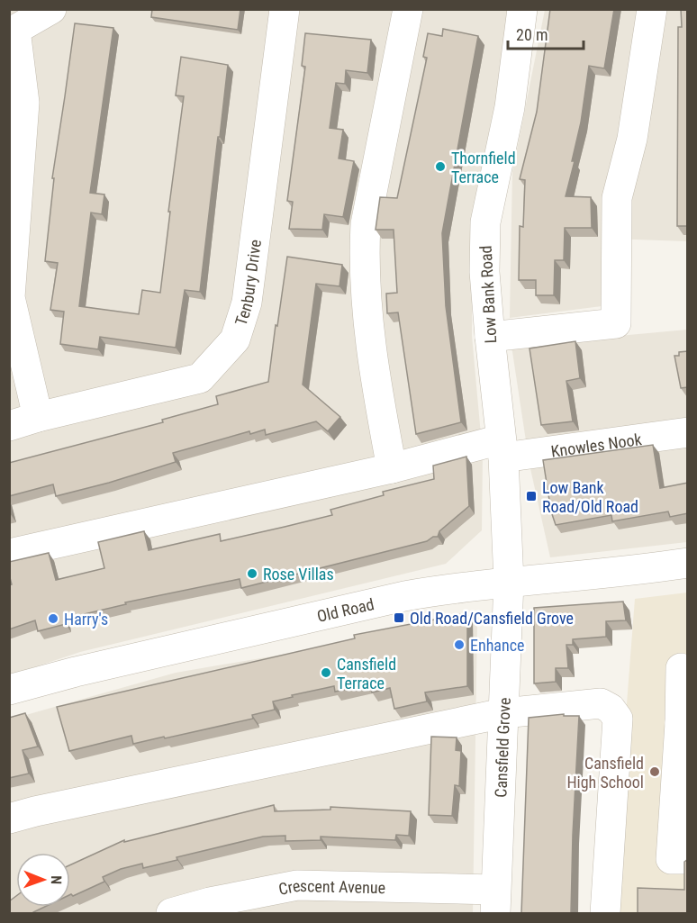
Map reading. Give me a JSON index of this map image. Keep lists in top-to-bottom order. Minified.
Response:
{"streets":{"street":["Tenbury Drive","Low Bank Road","Knowles Nook","Old Road","Cansfield Grove","Crescent Avenue"]},"crossings":[["Low Bank Road","Knowles Nook"],["Low Bank Road","Old Road"],["Low Bank Road","Cansfield Grove"],["Old Road","Cansfield Grove"],["Cansfield Grove","Crescent Avenue"]],"places":{"other":["Thornfield Terrace","Rose Villas","Harry's","Enhance","Cansfield Terrace","Cansfield High School"],"transit":["Low Bank Road/Old Road","Old Road/Cansfield Grove"]},"scale_bar":"20 m","north":"right"}
